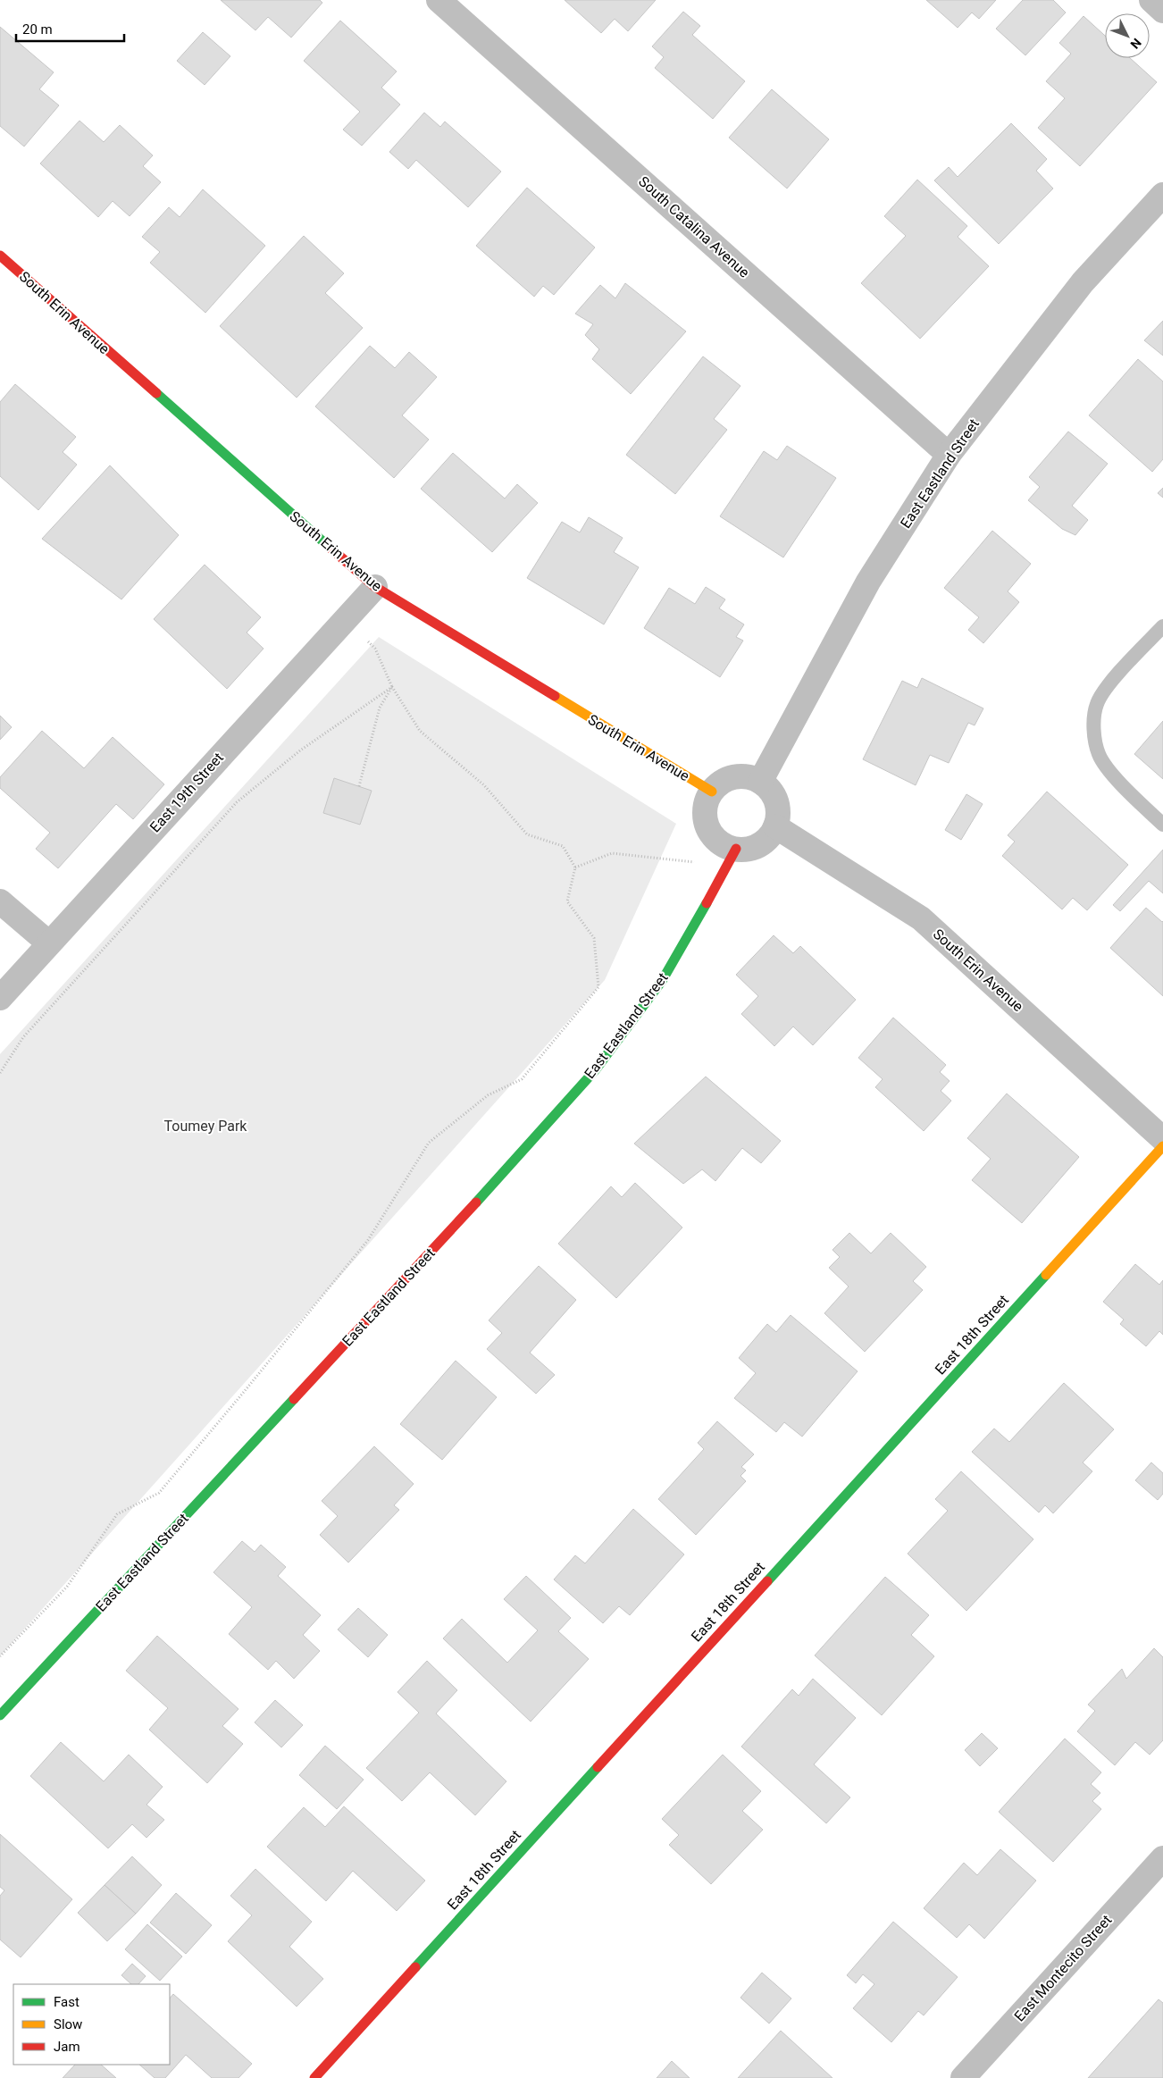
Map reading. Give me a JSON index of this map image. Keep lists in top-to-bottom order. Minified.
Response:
{"streets":{"street":["South Catalina Avenue","South Erin Avenue","East Eastland Street","East 19th Street","East 18th Street","East Montecito Street"]},"crossings":[["South Catalina Avenue","East Eastland Street"],["South Erin Avenue","East Eastland Street"],["South Erin Avenue","East 19th Street"]],"parks":["Toumey Park"],"legend":["Fast","Slow","Jam"],"scale_bar":"20 m","north":"bottom right"}
